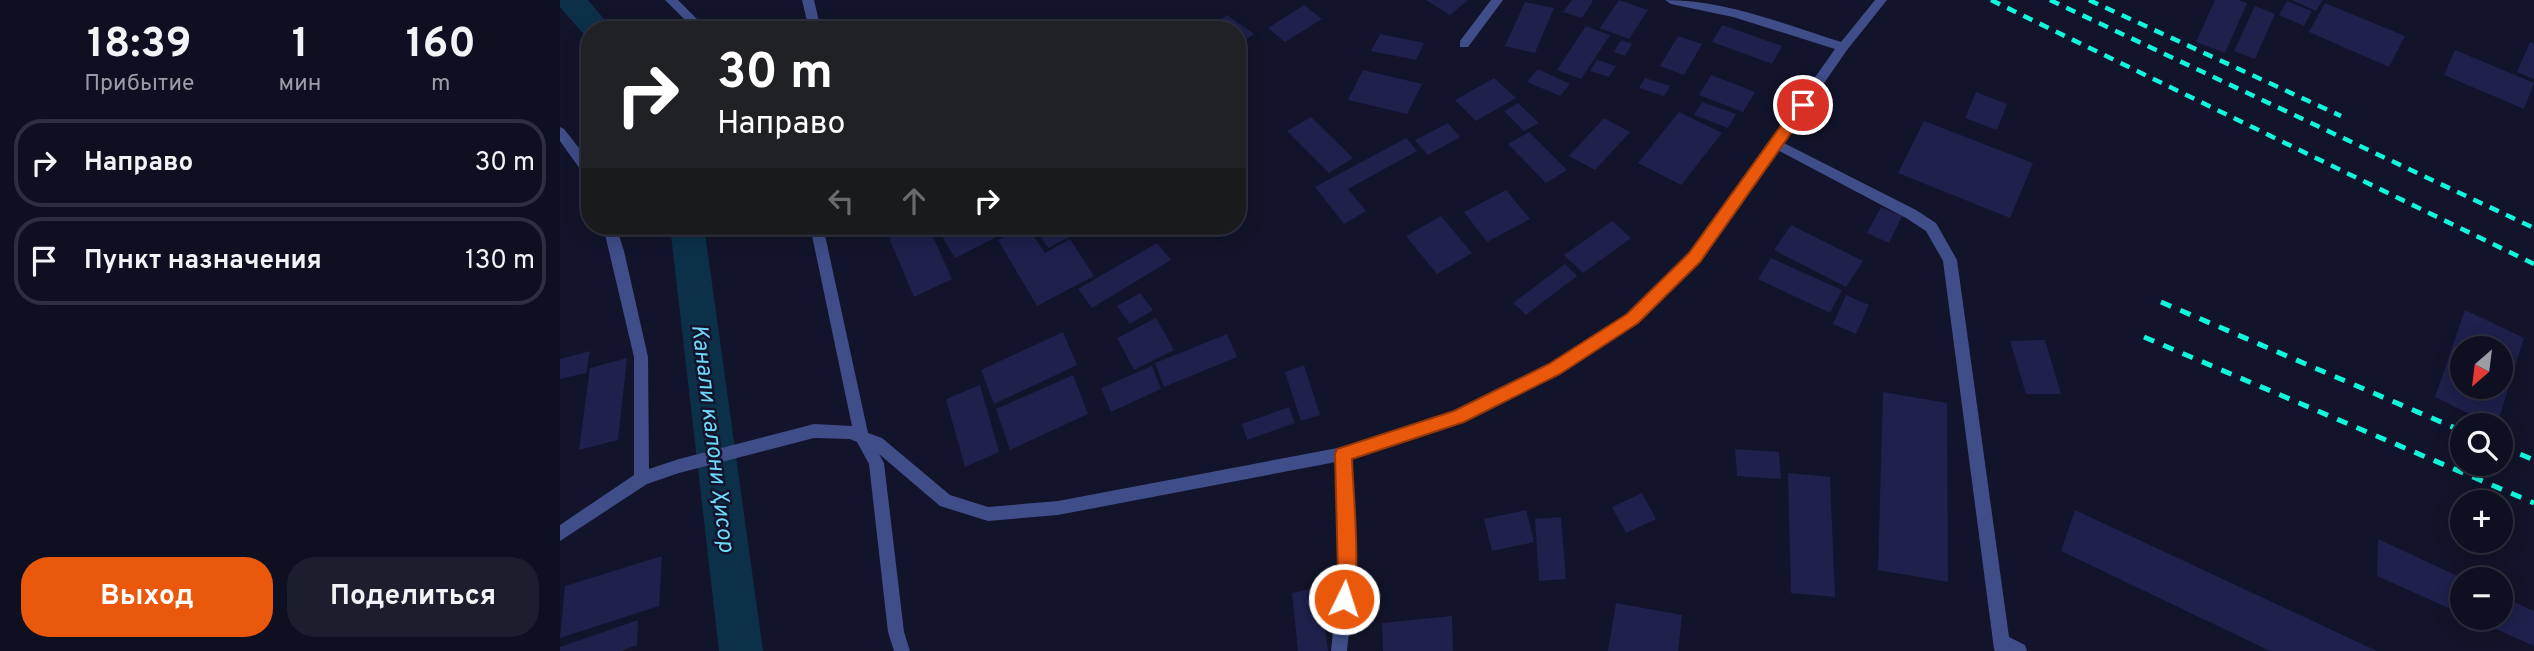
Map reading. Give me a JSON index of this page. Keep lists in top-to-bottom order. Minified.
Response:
{"water":["Канали калони Ҳисор"],"north":"bottom left","page":{"eta":["18:39","Прибытие","1","мин","160","m"],"turn":["30 m","Направо"],"list":[{"name":"Направо","value":"30 m"},{"name":"Пункт назначения","value":"130 m"}],"map_buttons":["+","−"],"buttons":["Выход","Поделиться"]}}
